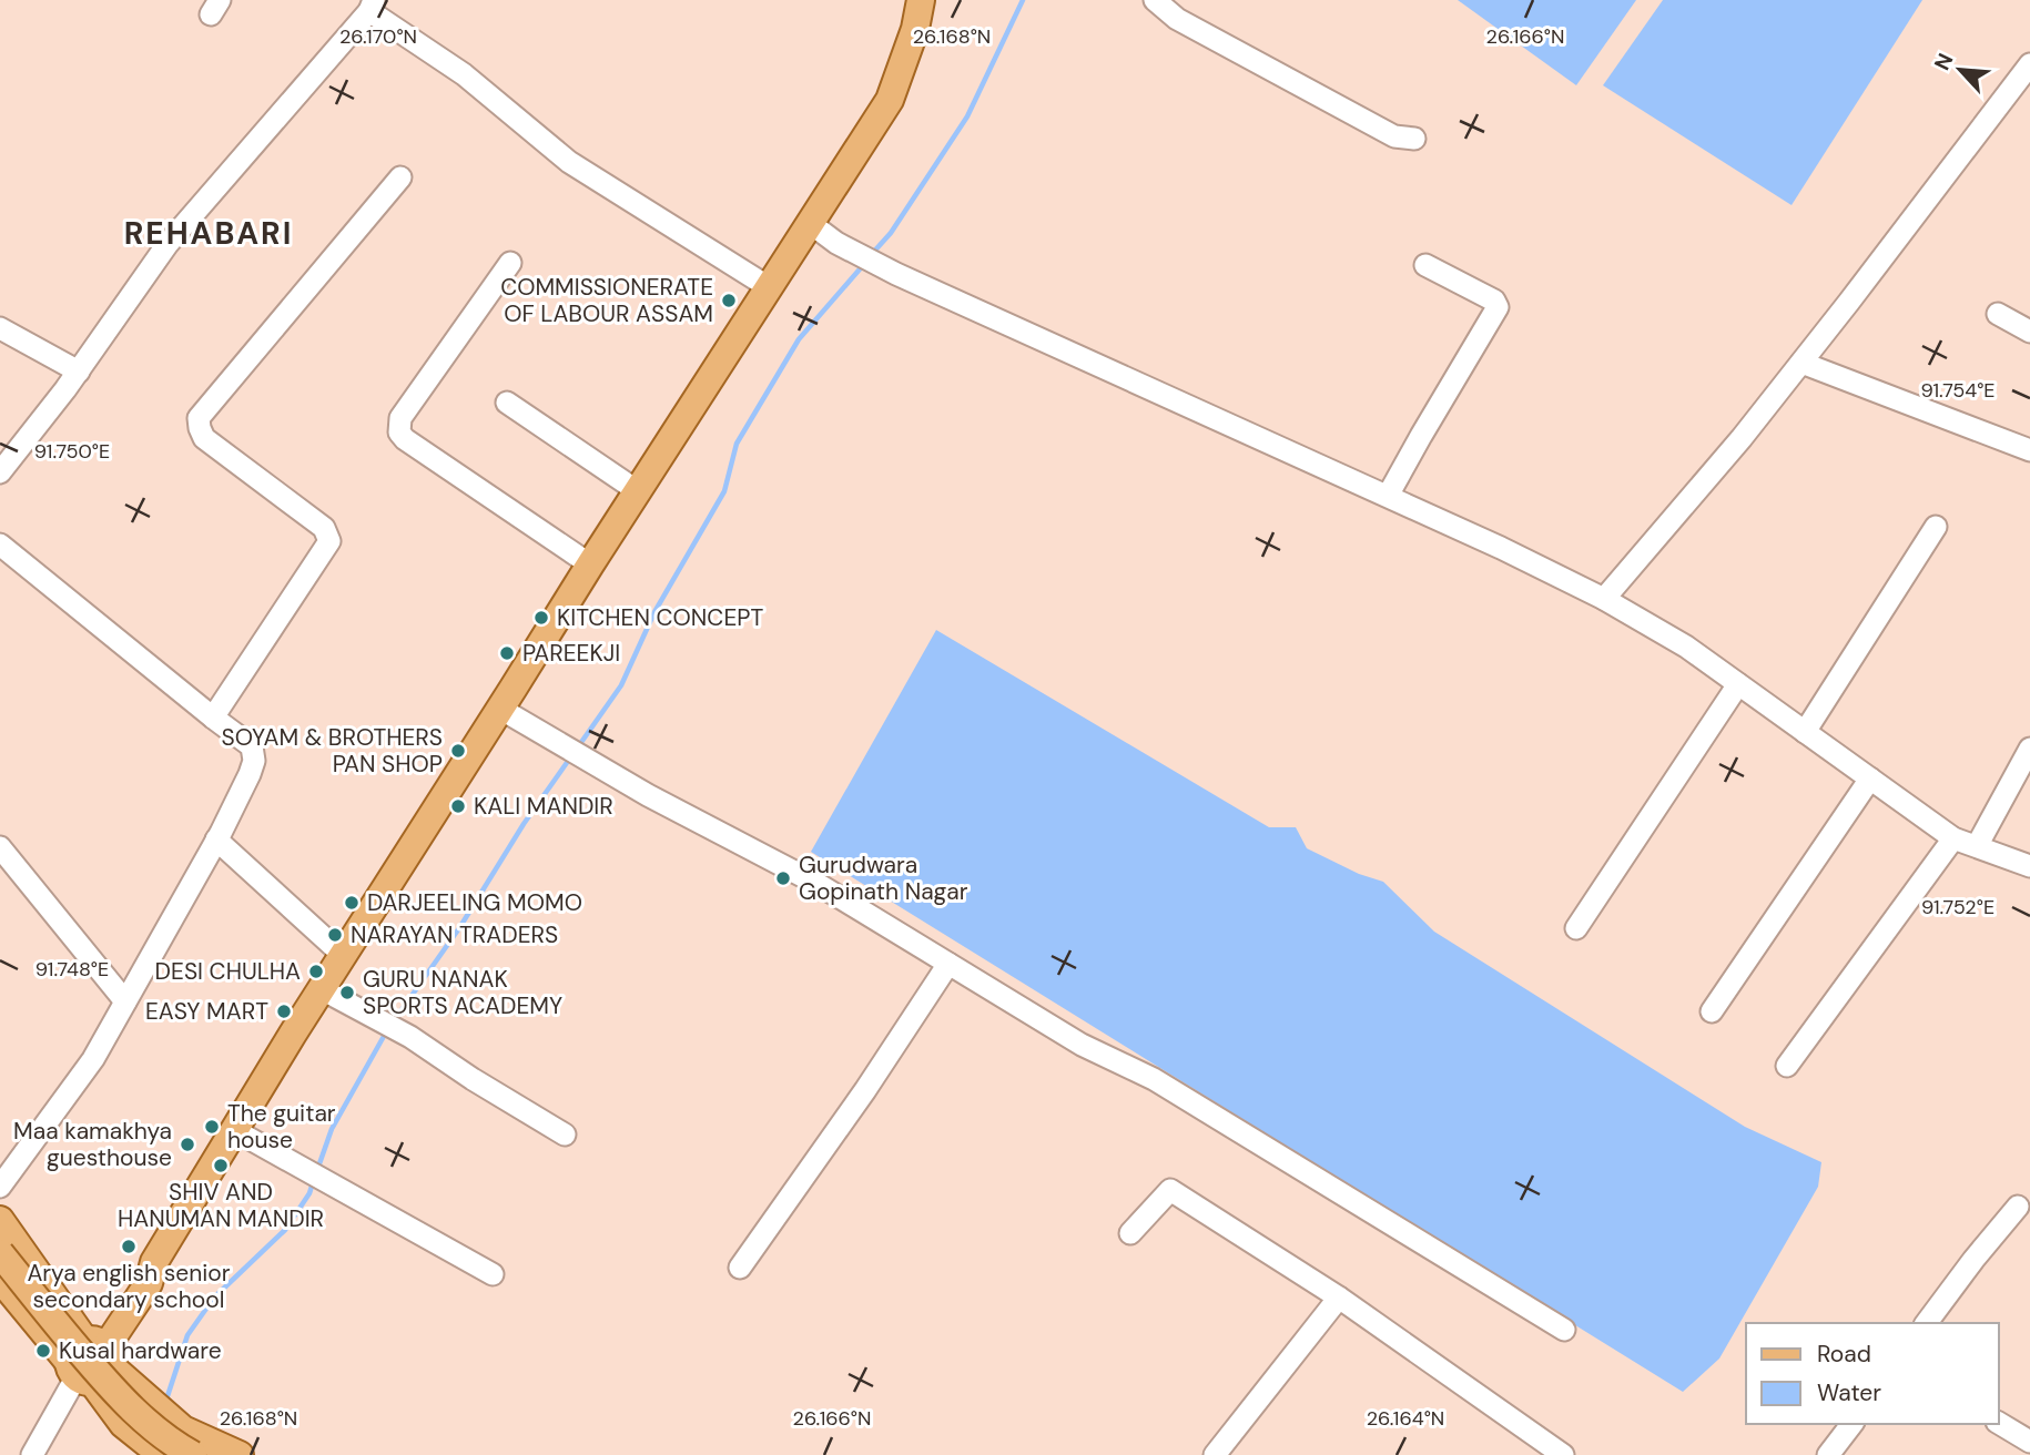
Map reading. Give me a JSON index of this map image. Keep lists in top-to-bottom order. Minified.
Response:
{"districts":["REHABARI"],"places":["COMMISSIONERATE OF LABOUR ASSAM","KITCHEN CONCEPT","PAREEKJI","SOYAM & BROTHERS PAN SHOP","KALI MANDIR","Gurudwara Gopinath Nagar","DARJEELING MOMO","NARAYAN TRADERS","DESI CHULHA","GURU NANAK SPORTS ACADEMY","EASY MART","The guitar house","Maa kamakhya guesthouse","SHIV AND HANUMAN MANDIR","Arya english senior secondary school","Kusal hardware"],"legend":["Road","Water"],"north":"top left","coordinates":["26.170°N","26.168°N","26.166°N","91.754°E","91.750°E","91.752°E","91.748°E","26.164°N"]}
